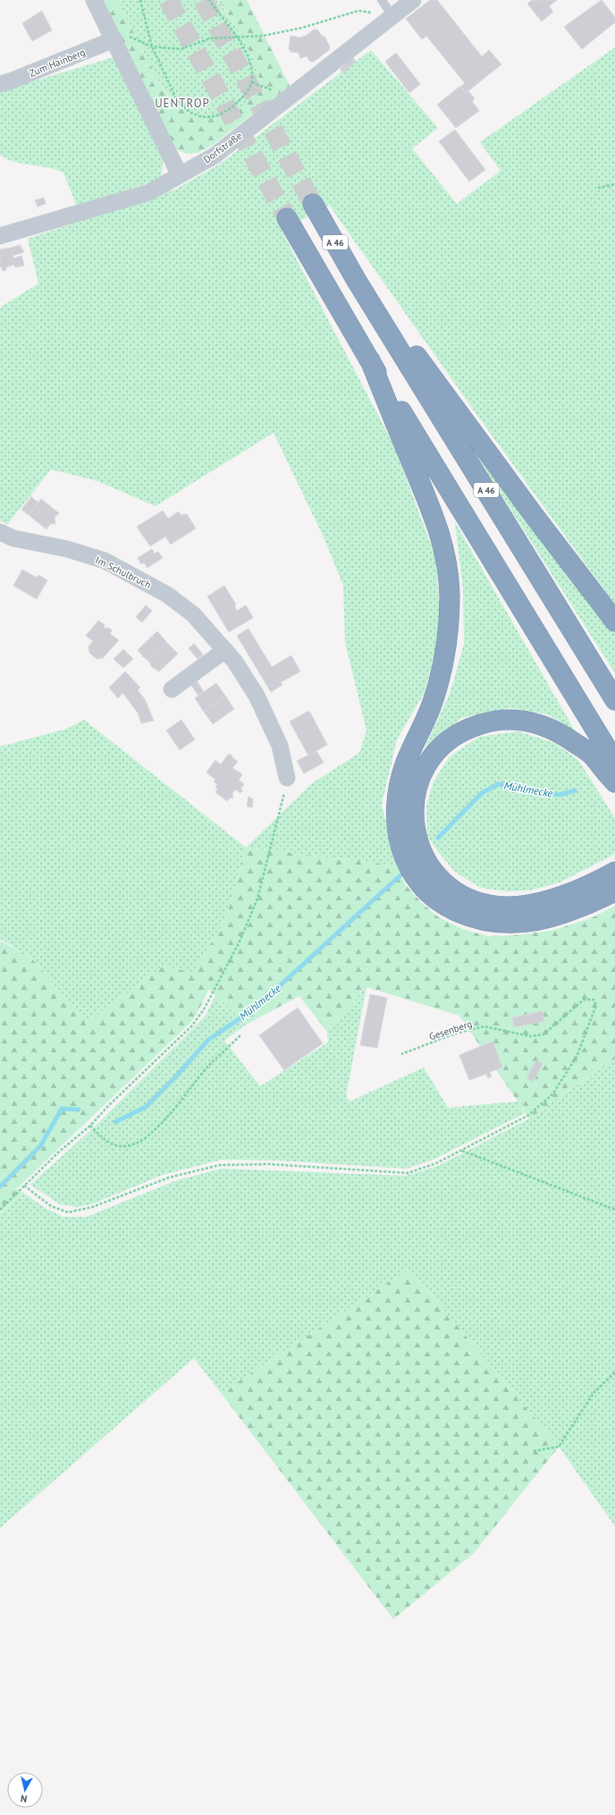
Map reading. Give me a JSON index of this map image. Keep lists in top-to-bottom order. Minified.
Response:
{"streets":{"highway":["A 46"],"street":["Zum Hainberg","Dorfstraße","Im Schulbruch"],"path":["Gesenberg"]},"districts":["UENTROP"],"water":["Mühlmecke"],"north":"bottom"}
